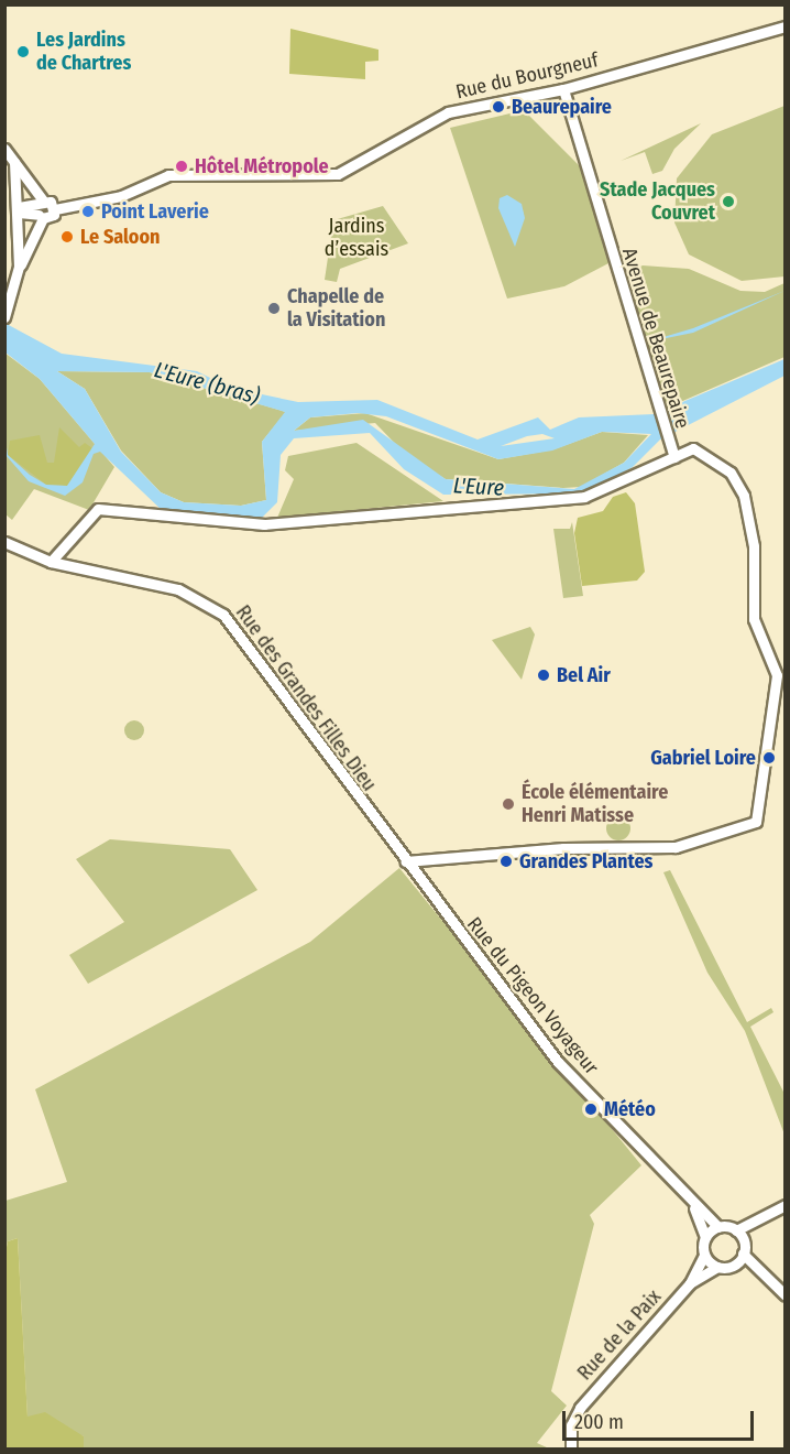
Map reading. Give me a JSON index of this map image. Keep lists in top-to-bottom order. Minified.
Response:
{"streets":{"main road":["Rue du Bourgneuf","Avenue de Beaurepaire","Rue des Grandes Filles Dieu","Rue du Pigeon Voyageur","Rue de la Paix"]},"crossings":[["Rue du Bourgneuf","Avenue de Beaurepaire"],["Rue des Grandes Filles Dieu","Rue du Pigeon Voyageur"],["Rue du Pigeon Voyageur","Rue de la Paix"]],"water":["L'Eure (bras)","L'Eure"],"parks":["Jardins d’essais"],"places":["Les Jardins de Chartres","Beaurepaire","Hôtel Métropole","Stade Jacques Couvret","Point Laverie","Le Saloon","Chapelle de la Visitation","Bel Air","Gabriel Loire","École élémentaire Henri Matisse","Grandes Plantes","Météo"],"scale_bar":"200 m"}
